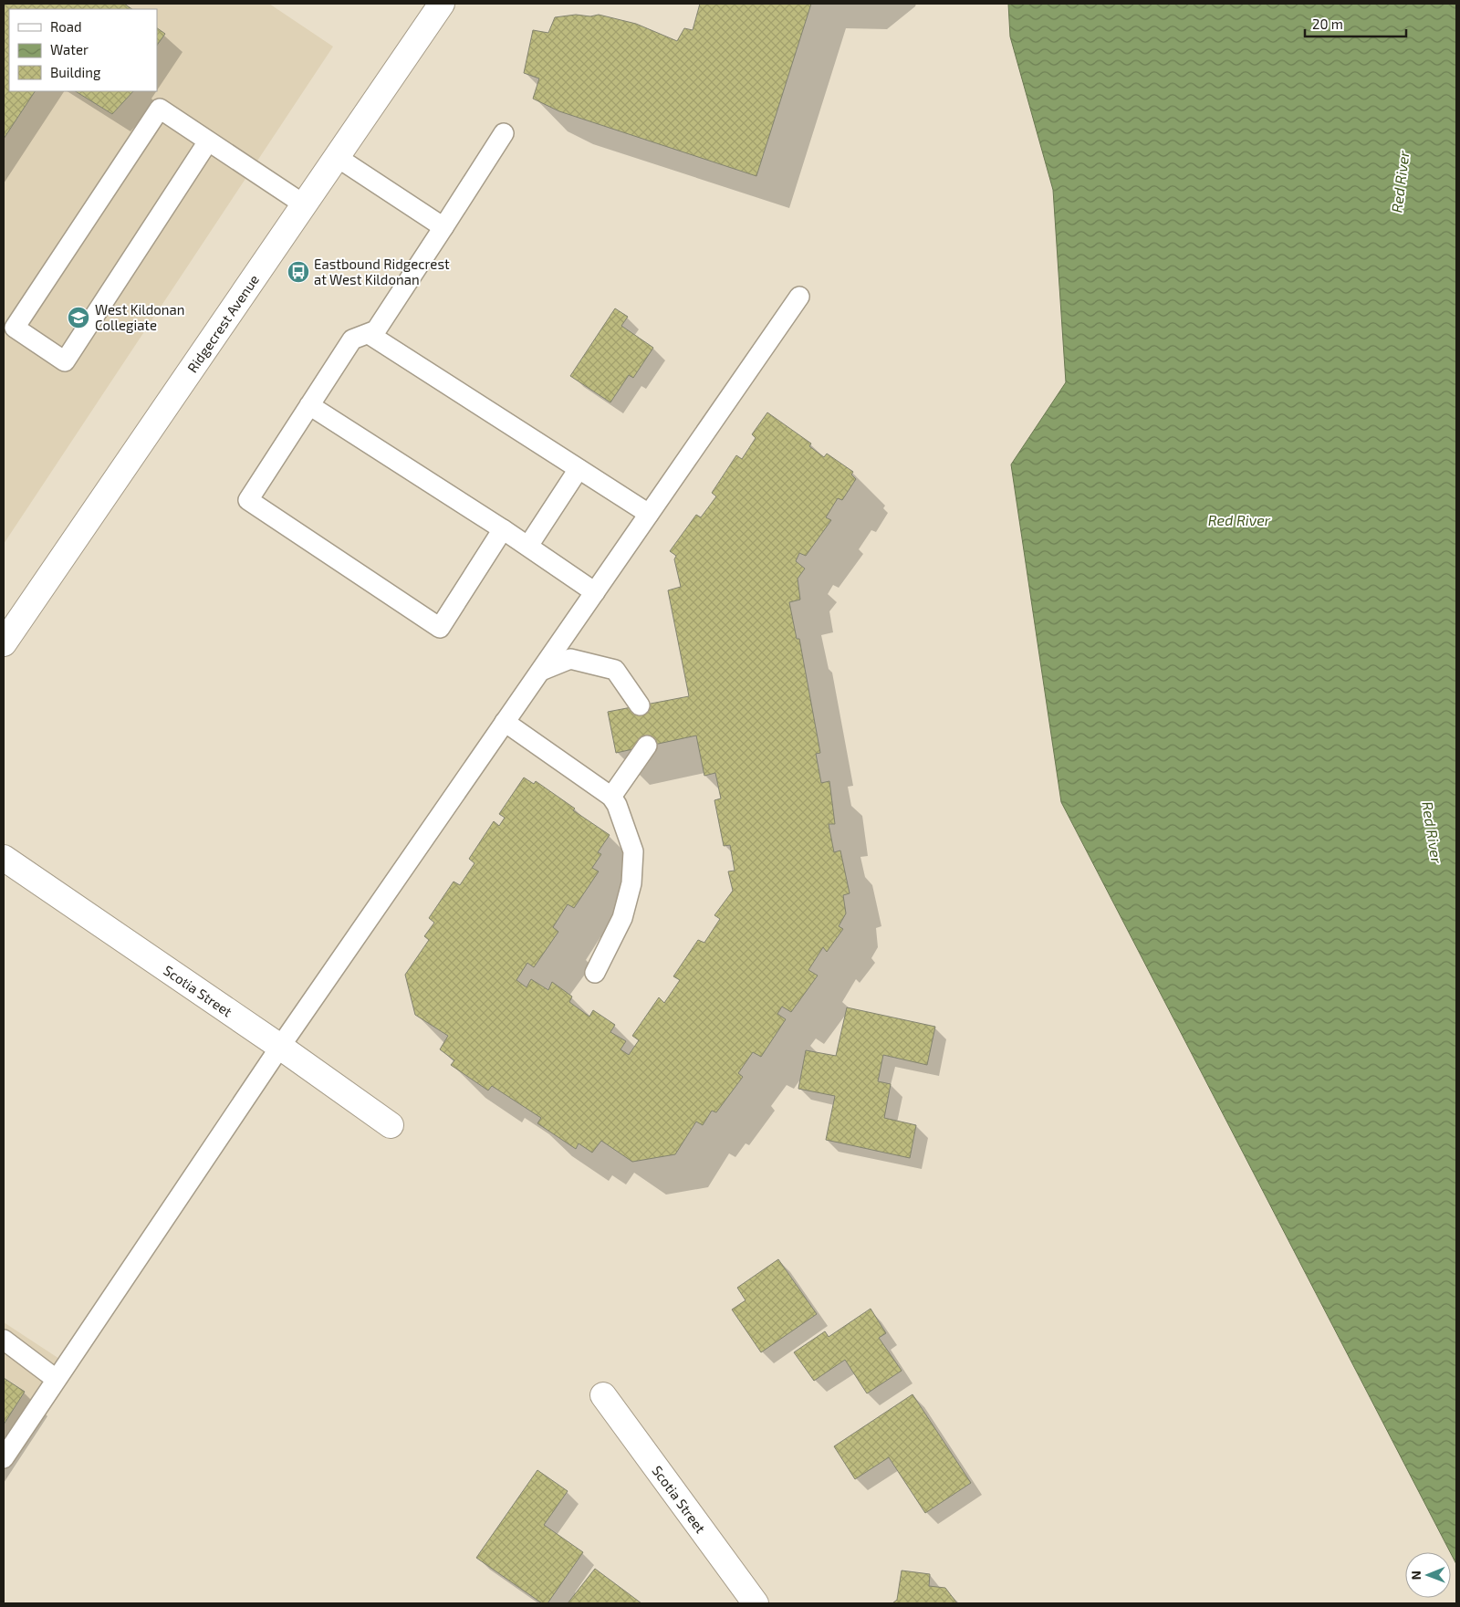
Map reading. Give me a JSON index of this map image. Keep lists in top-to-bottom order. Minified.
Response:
{"streets":{"street":["Ridgecrest Avenue","Scotia Street"]},"water":["Red River"],"places":{"bus stop":["Eastbound Ridgecrest at West Kildonan"],"school or university":["West Kildonan Collegiate"]},"legend":["Road","Water","Building"],"scale_bar":"20 m","north":"left"}
